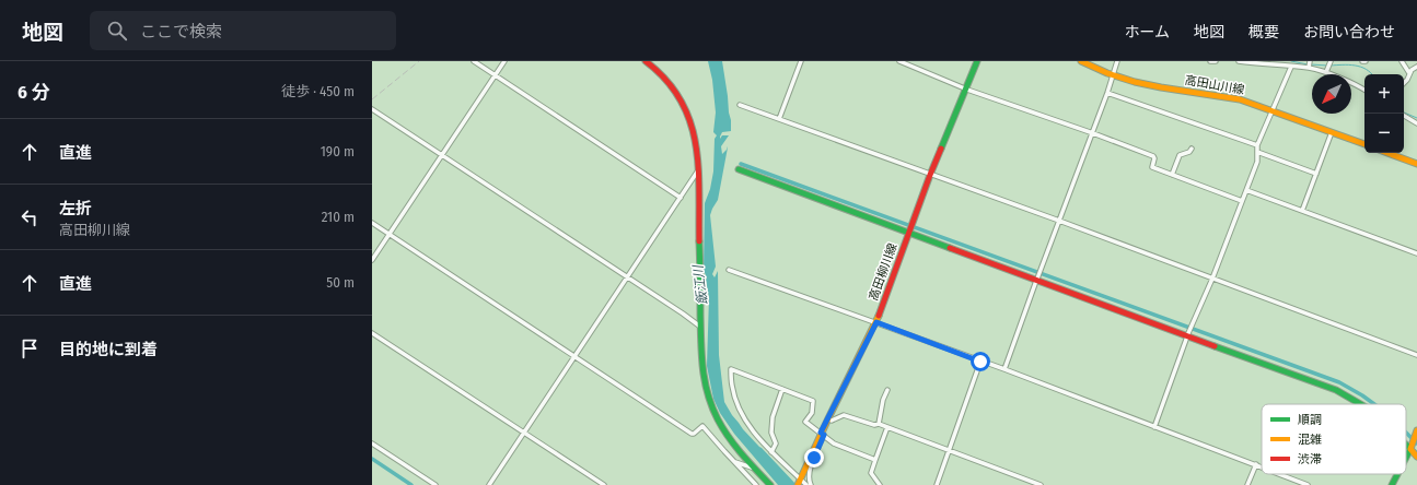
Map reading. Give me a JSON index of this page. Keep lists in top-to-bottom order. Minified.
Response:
{"streets":{"street":["高田山川線","高田柳川線"]},"water":["飯江川"],"legend":["順調","混雑","渋滞"],"north":"bottom left","page":{"header":"地図","search":"ここで検索","nav":["ホーム","地図","概要","お問い合わせ"],"heading":["6 分","徒歩 · 450 m"],"map_buttons":["+","−"],"list":[["直進","190 m"],["左折","高田柳川線","210 m"],["直進","50 m"],"目的地に到着"]}}
